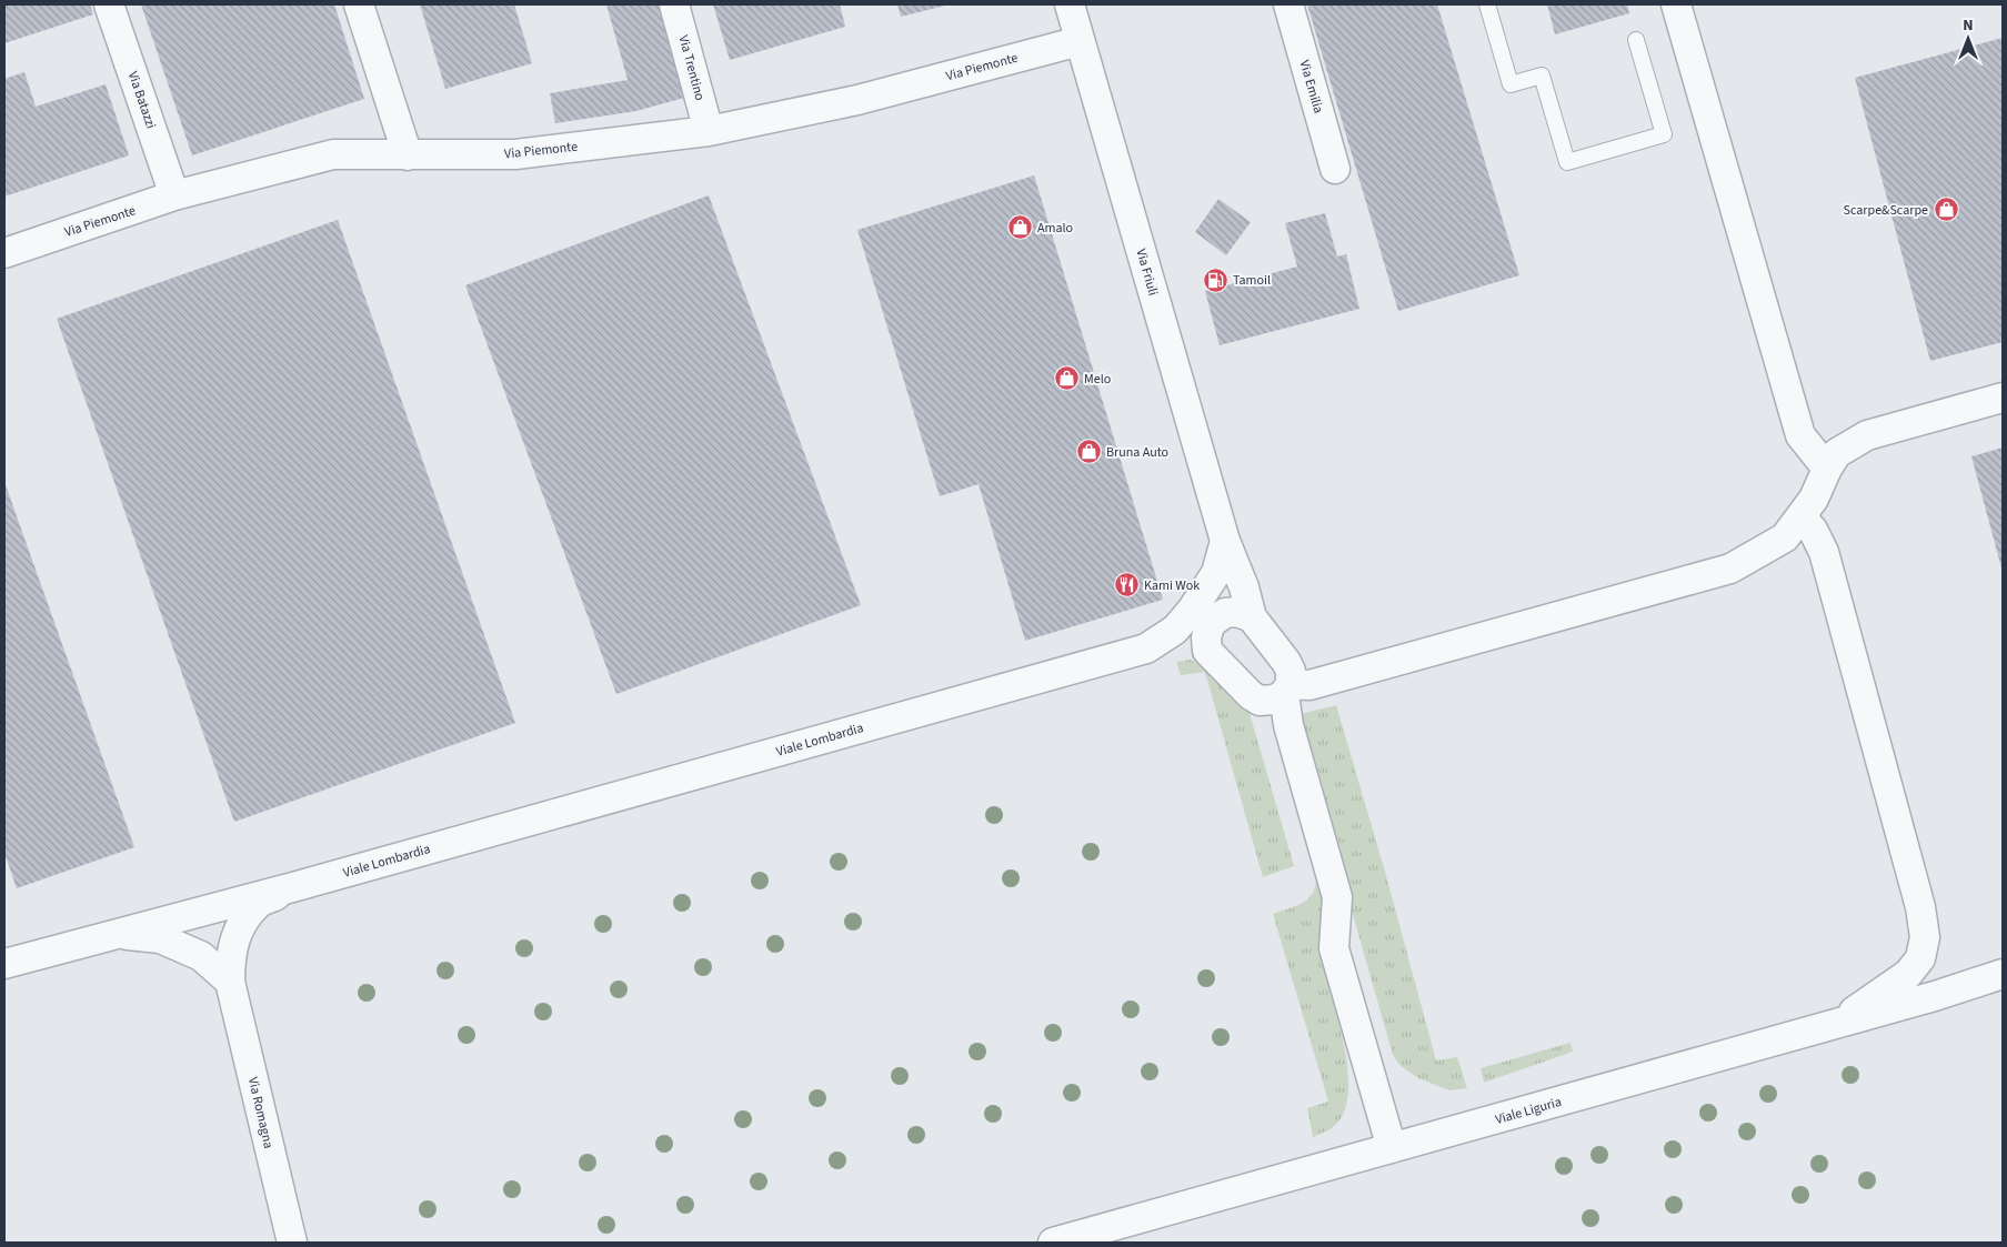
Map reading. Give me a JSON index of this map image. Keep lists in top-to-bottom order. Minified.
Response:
{"streets":{"street":["Via Piemonte","Via Trentino","Via Emilia","Via Batazzi","Via Friuli","Viale Lombardia","Viale Liguria","Via Romagna"]},"crossings":[["Via Piemonte","Via Trentino"],["Via Piemonte","Via Batazzi"],["Via Piemonte","Via Friuli"],["Via Friuli","Viale Lombardia"],["Viale Lombardia","Via Romagna"]],"places":{"shop":["Scarpe&Scarpe","Amalo","Melo","Bruna Auto"],"fuel station":["Tamoil"],"restaurant":["Kami Wok"]},"north":"top"}
